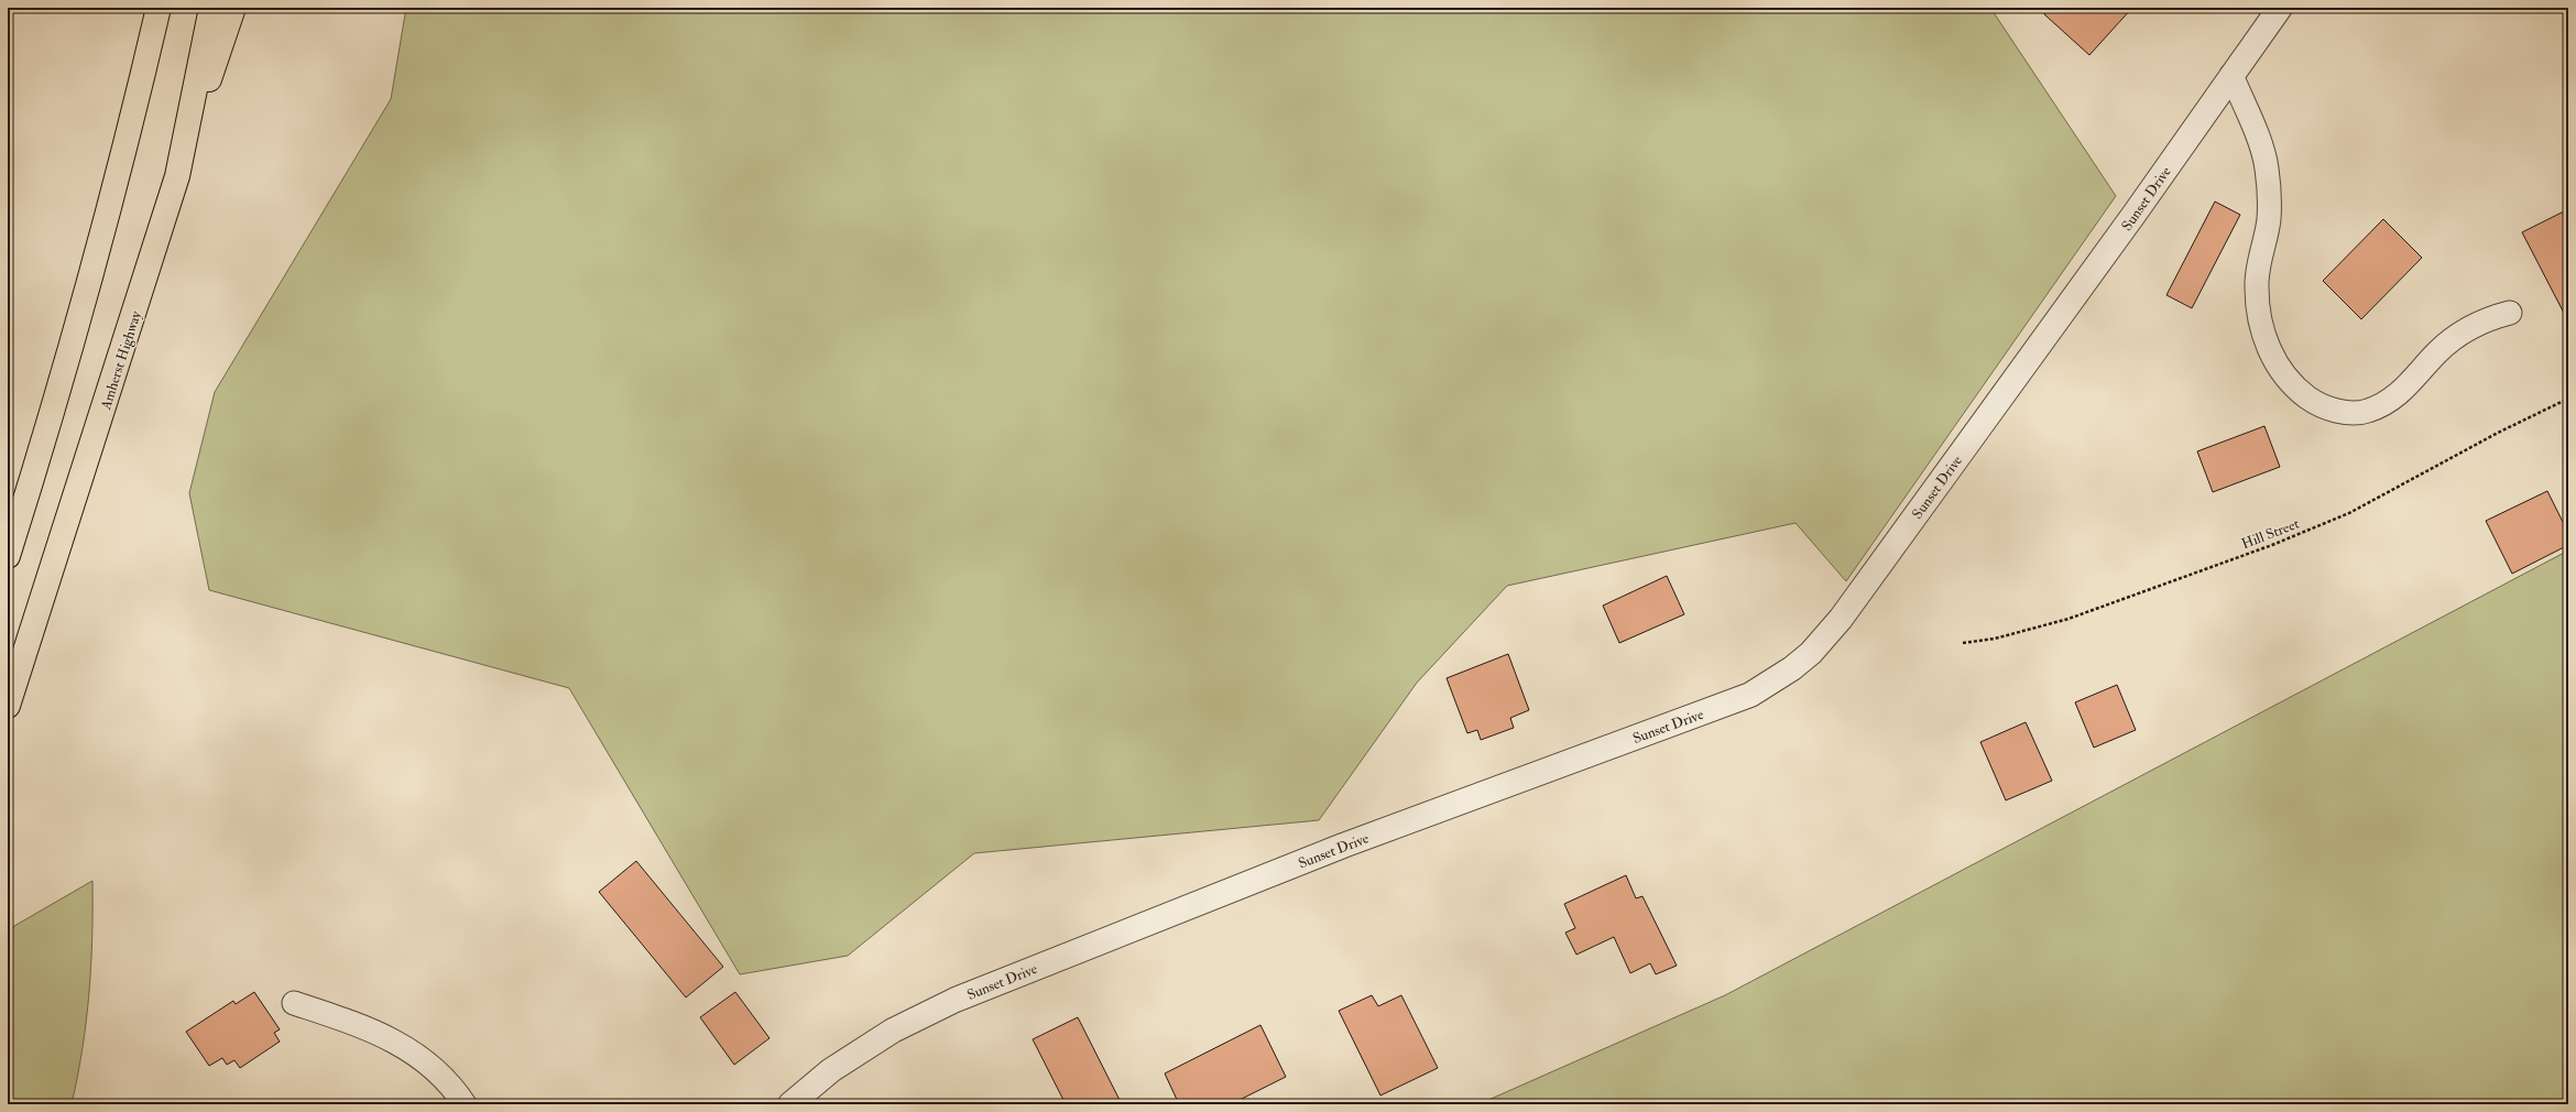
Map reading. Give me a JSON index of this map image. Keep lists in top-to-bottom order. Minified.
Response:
{"streets":{"highway":["Amherst Highway"],"street":["Sunset Drive"],"path":["Hill Street"]}}
